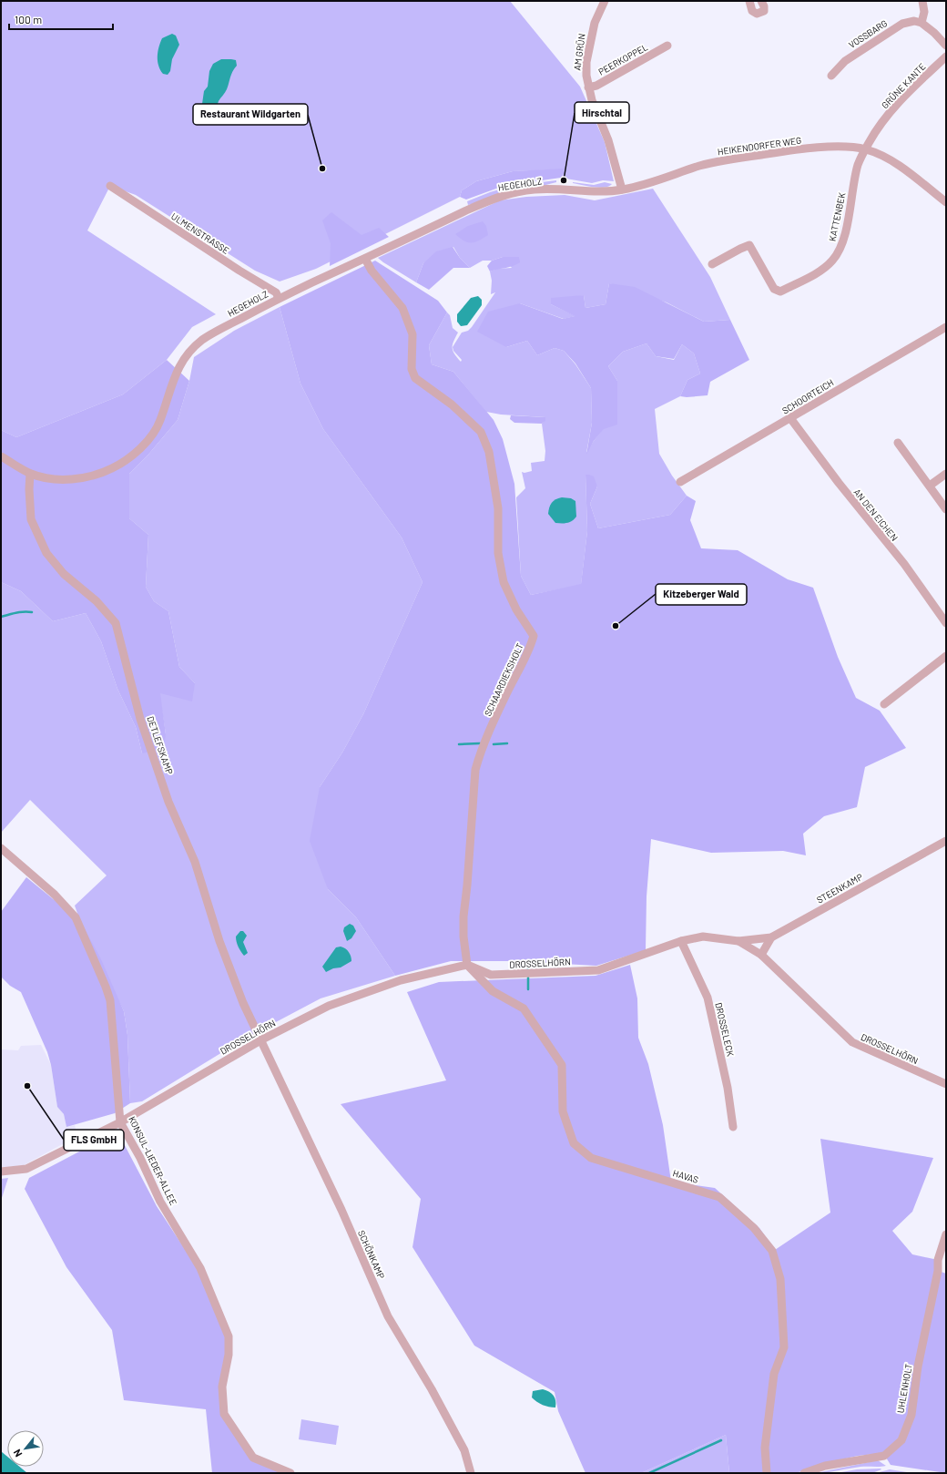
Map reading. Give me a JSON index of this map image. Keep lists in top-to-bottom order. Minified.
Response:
{"streets":{"street":["VOSSBARG","AM GRÜN","PEERKOPPEL","GRÜNE KANTE","HEIKENDORFER WEG","HEGEHOLZ","KATTENBEK","ULMENSTRASSE","SCHOORTEICH","AN DEN EICHEN","SCHAARDIEKSHOLT","DETLEFSKAMP","STEENKAMP","DROSSELHÖRN","DROSSELECK","KONSUL-LIEDER-ALLEE","HAVAS","SCHÖNKAMP","UHLENHOLT"]},"crossings":[["AM GRÜN","PEERKOPPEL"],["AM GRÜN","HEIKENDORFER WEG"],["GRÜNE KANTE","HEIKENDORFER WEG"],["GRÜNE KANTE","KATTENBEK"],["HEIKENDORFER WEG","HEGEHOLZ"],["HEIKENDORFER WEG","KATTENBEK"],["HEGEHOLZ","ULMENSTRASSE"],["HEGEHOLZ","SCHAARDIEKSHOLT"],["HEGEHOLZ","DETLEFSKAMP"],["SCHOORTEICH","AN DEN EICHEN"],["SCHAARDIEKSHOLT","DROSSELHÖRN"],["SCHAARDIEKSHOLT","HAVAS"],["DETLEFSKAMP","DROSSELHÖRN"],["DETLEFSKAMP","SCHÖNKAMP"],["STEENKAMP","DROSSELHÖRN"],["DROSSELHÖRN","DROSSELECK"],["DROSSELHÖRN","KONSUL-LIEDER-ALLEE"],["DROSSELHÖRN","HAVAS"],["DROSSELHÖRN","SCHÖNKAMP"]],"places":["Restaurant Wildgarten","Hirschtal","Kitzeberger Wald","FLS GmbH"],"scale_bar":"100 m","north":"bottom left"}
